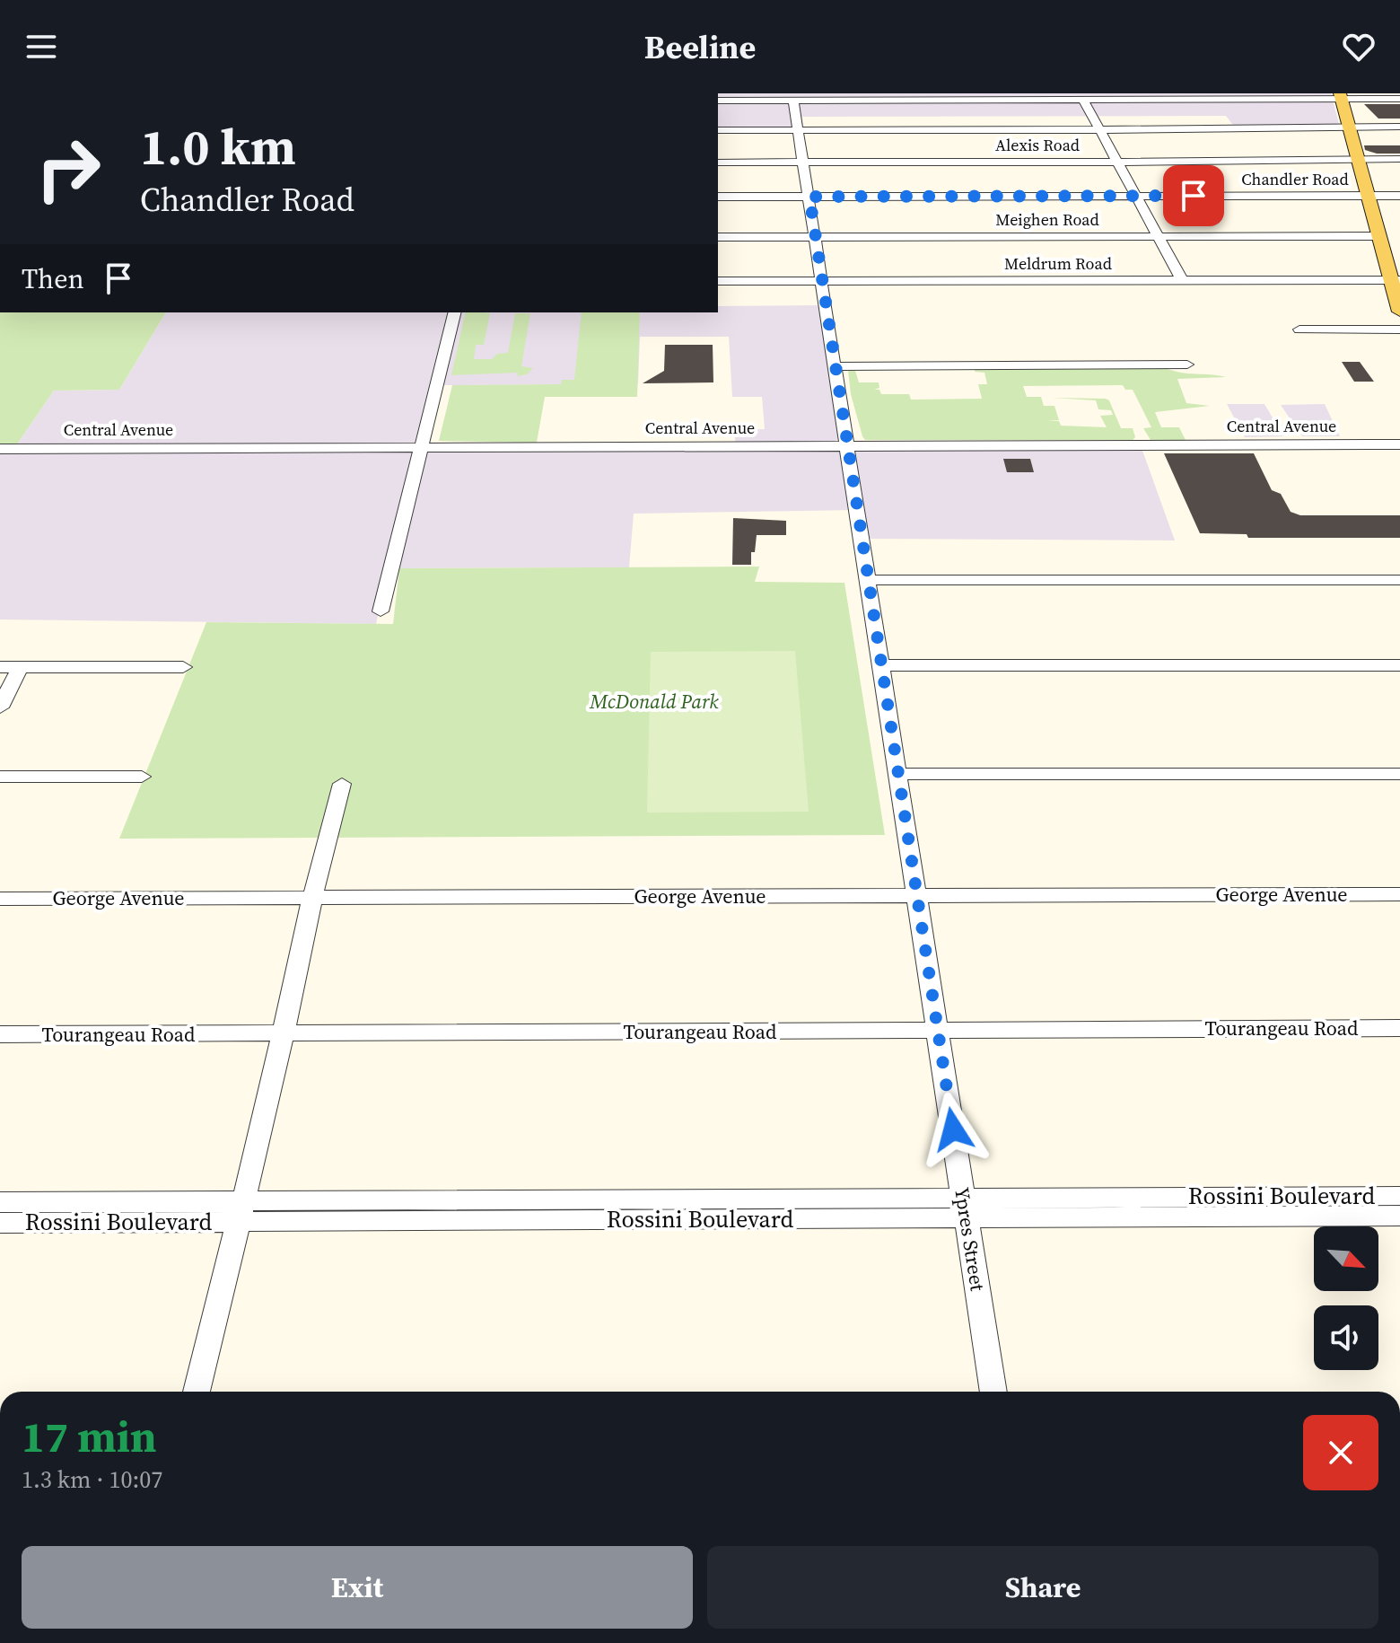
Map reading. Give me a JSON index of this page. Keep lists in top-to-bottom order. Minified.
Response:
{"streets":{"street":["Alexis Road","Chandler Road","Meighen Road","Meldrum Road","Central Avenue","George Avenue","Tourangeau Road","Rossini Boulevard","Ypres Street"]},"crossings":[["Alexis Road","Ypres Street"],["Chandler Road","Ypres Street"],["Meighen Road","Ypres Street"],["Meldrum Road","Ypres Street"],["Central Avenue","Ypres Street"],["George Avenue","Ypres Street"],["Tourangeau Road","Ypres Street"],["Rossini Boulevard","Ypres Street"]],"parks":["McDonald Park"],"north":"bottom right","page":{"header":"Beeline","turn":["1.0 km","Chandler Road"],"then":"Then","heading":["17 min","1.3 km · 10:07"],"buttons":["Exit","Share"]}}
